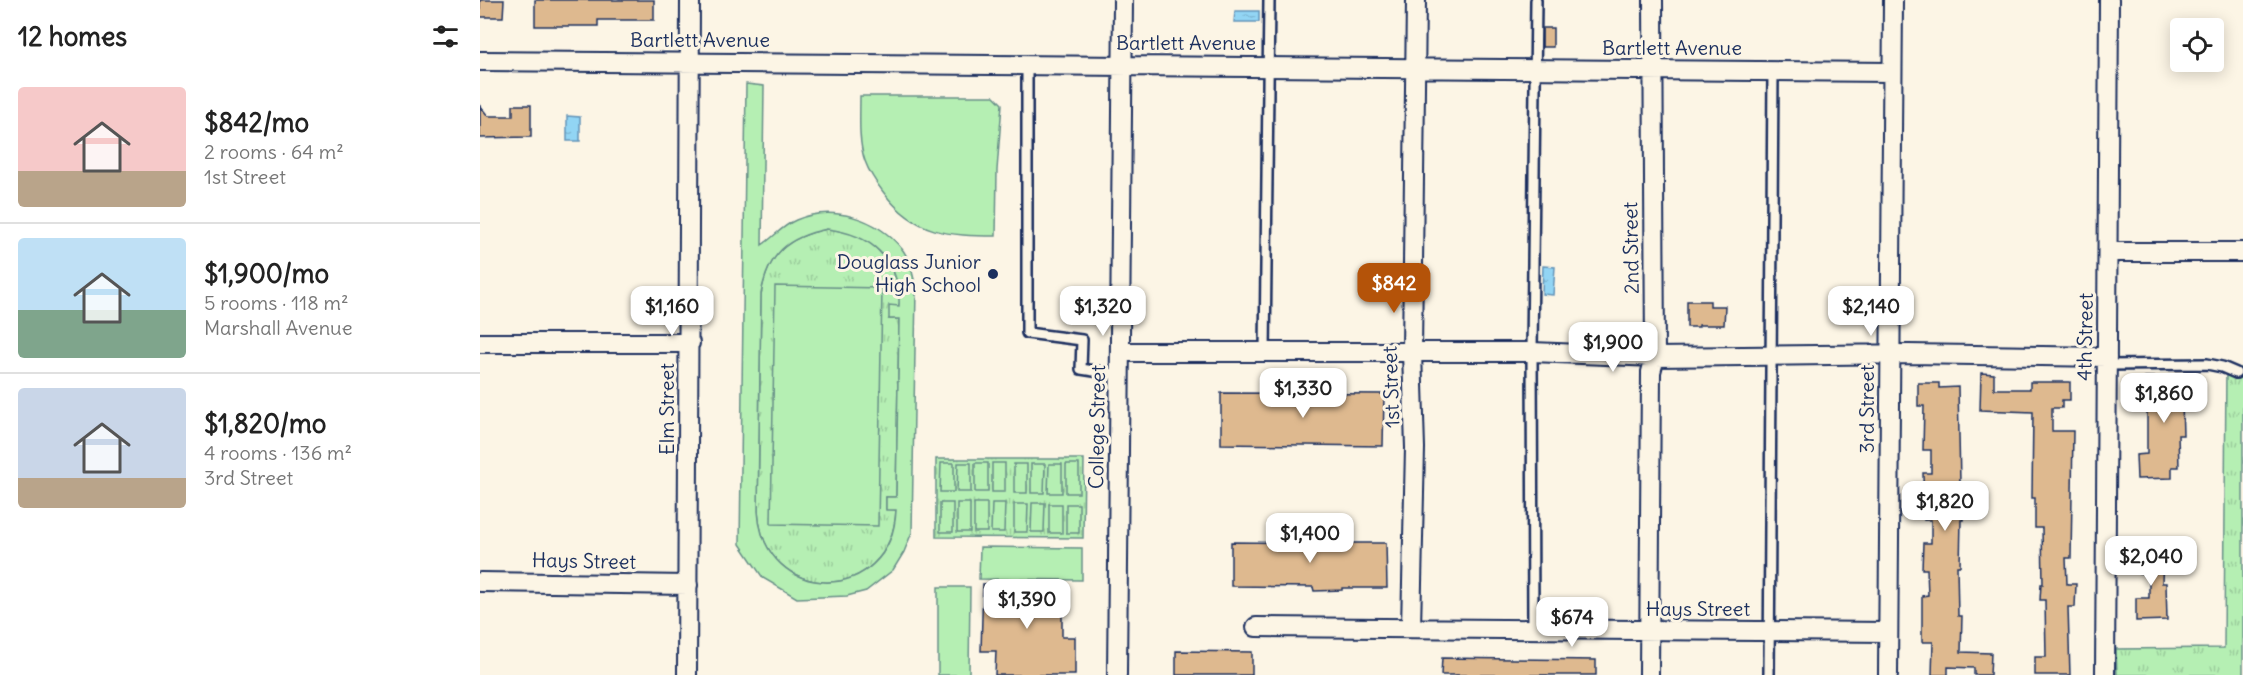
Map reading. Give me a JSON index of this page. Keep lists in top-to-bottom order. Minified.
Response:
{"streets":{"street":["Bartlett Avenue","2nd Street","4th Street","1st Street","Elm Street","3rd Street","College Street","Hays Street"]},"crossings":[["Bartlett Avenue","2nd Street"],["Bartlett Avenue","1st Street"],["Bartlett Avenue","Elm Street"],["Bartlett Avenue","3rd Street"],["Bartlett Avenue","College Street"],["2nd Street","Hays Street"],["1st Street","Hays Street"],["Elm Street","Hays Street"],["3rd Street","Hays Street"]],"places":["Douglass Junior High School"],"page":{"heading":"12 homes","list":[{"name":"$842/mo","note":"2 rooms · 64 m² · 1st Street"},{"name":"$1,900/mo","note":"5 rooms · 118 m² · Marshall Avenue"},{"name":"$1,820/mo","note":"4 rooms · 136 m² · 3rd Street"}],"price":["$842","$1,160","$1,320","$2,140","$1,900","$1,330","$1,860","$1,820","$1,400","$2,040","$1,390","$674"]}}
